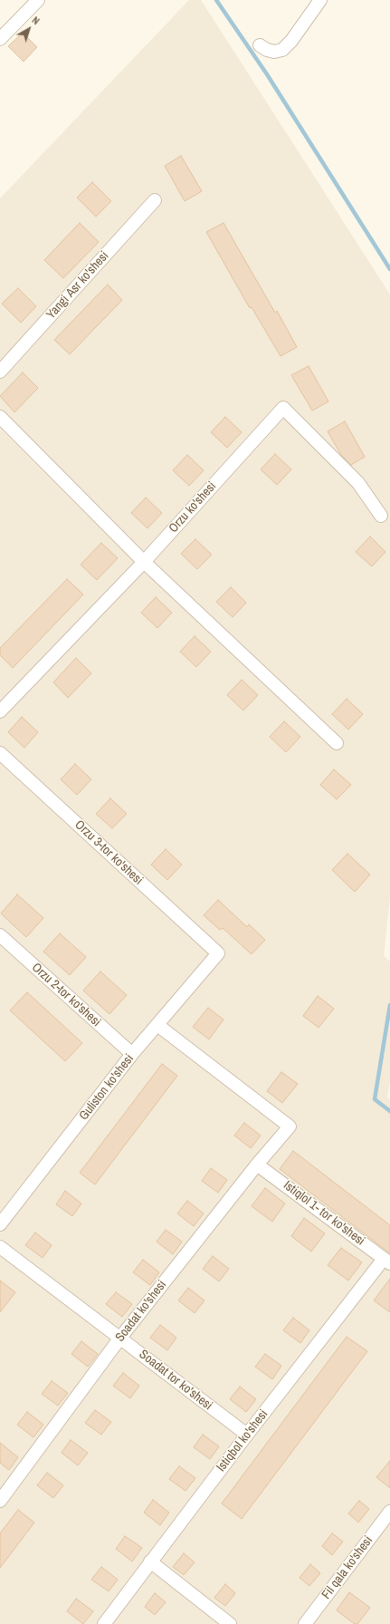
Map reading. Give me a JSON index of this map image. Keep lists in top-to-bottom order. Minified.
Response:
{"streets":{"street":["Yangi Asr ko'shesi","Orzu ko'shesi","Orzu 3-tor ko'shesi","Orzu 2-tor ko'shesi","Guliston ko'shesi","Istiqlol 1- tor ko'shesi","Soadat ko'shesi","Soadat tor ko'shesi","Istiqbol ko'shesi","Fil qala ko'shesi"]},"crossings":[["Orzu 3-tor ko'shesi","Guliston ko'shesi"],["Orzu 2-tor ko'shesi","Guliston ko'shesi"],["Guliston ko'shesi","Soadat ko'shesi"],["Istiqlol 1- tor ko'shesi","Soadat ko'shesi"],["Istiqlol 1- tor ko'shesi","Istiqbol ko'shesi"],["Soadat ko'shesi","Soadat tor ko'shesi"],["Soadat tor ko'shesi","Istiqbol ko'shesi"]],"north":"top right"}
